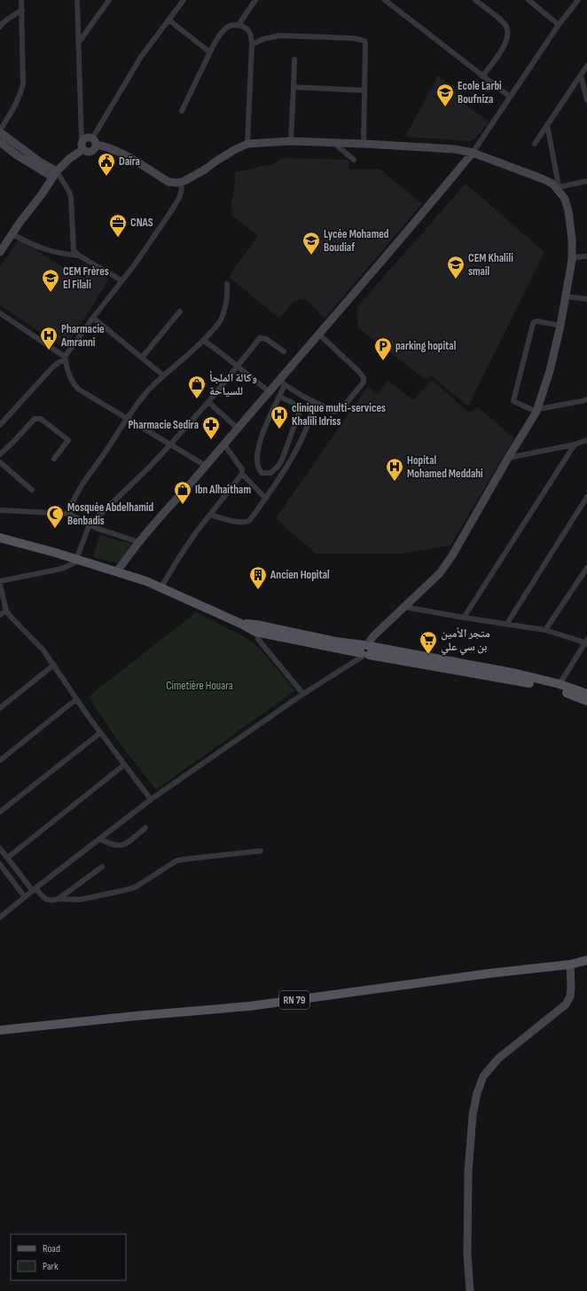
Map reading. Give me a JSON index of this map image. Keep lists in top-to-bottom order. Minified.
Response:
{"streets":{"main road":["RN 79"]},"parks":["Cimetière Houara"],"places":{"school or university":["Ecole Larbi Boufniza","Lycée Mohamed Boudiaf","CEM Khalili smail","CEM Frères El Filali"],"public building":["Daïra"],"office":["CNAS"],"hospital":["Pharmacie Amranni","clinique multi-services Khalili Idriss","Hopital Mohamed Meddahi"],"parking":["parking hopital"],"shop":["وكالة الملجأ للسياحة","Ibn Alhaitham"],"pharmacy":["Pharmacie Sedira"],"mosque":["Mosquée Abdelhamid Benbadis"],"building":["Ancien Hopital"],"supermarket":["متجر الأمين بن سي علي"]},"legend":["Road","Park"]}
